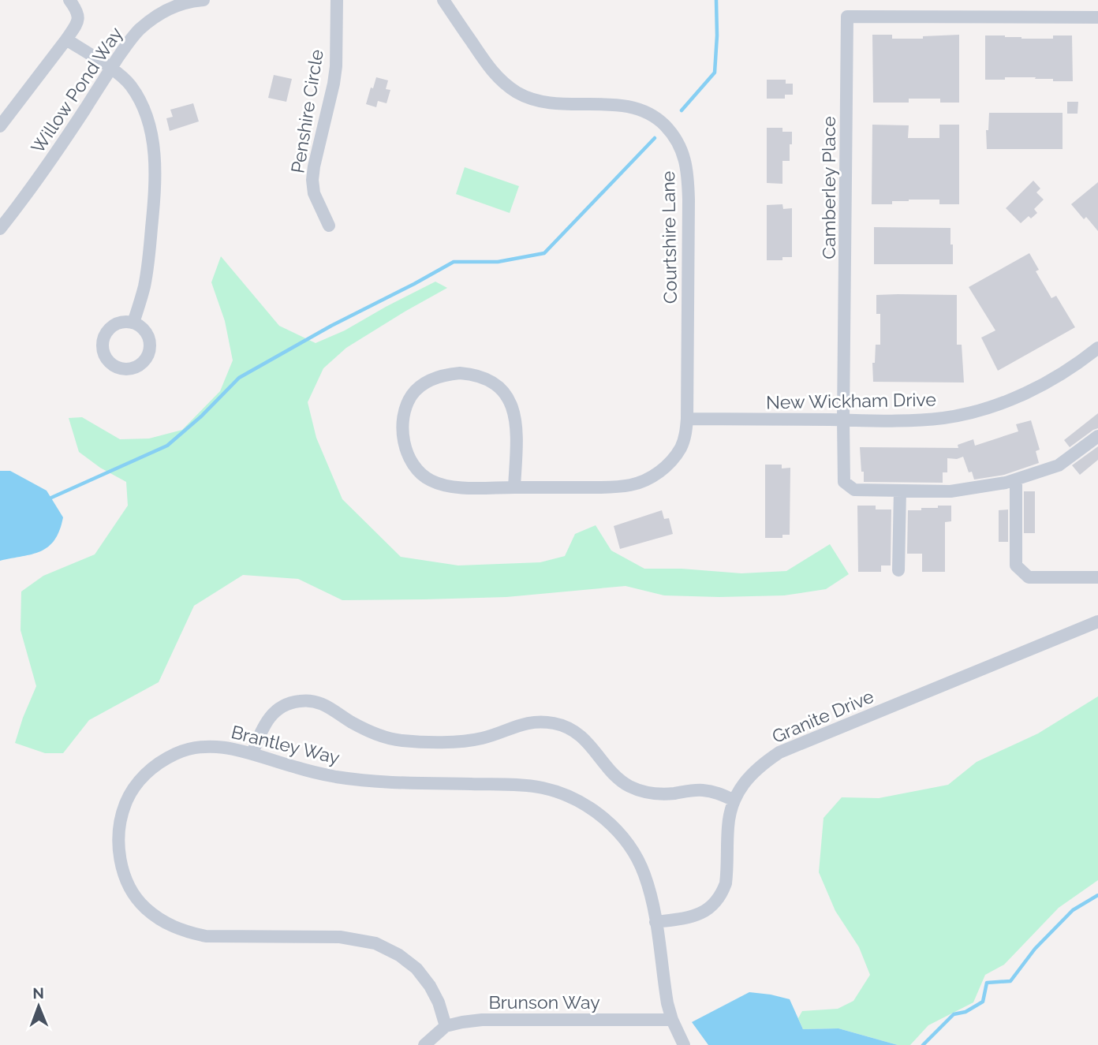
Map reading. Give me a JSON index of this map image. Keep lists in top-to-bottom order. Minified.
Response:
{"streets":{"street":["Willow Pond Way","Penshire Circle","Camberley Place","Courtshire Lane","New Wickham Drive","Granite Drive","Brantley Way","Brunson Way"]},"crossings":[["Camberley Place","New Wickham Drive"],["Courtshire Lane","New Wickham Drive"],["Granite Drive","Brantley Way"],["Brantley Way","Brunson Way"]],"north":"top"}
